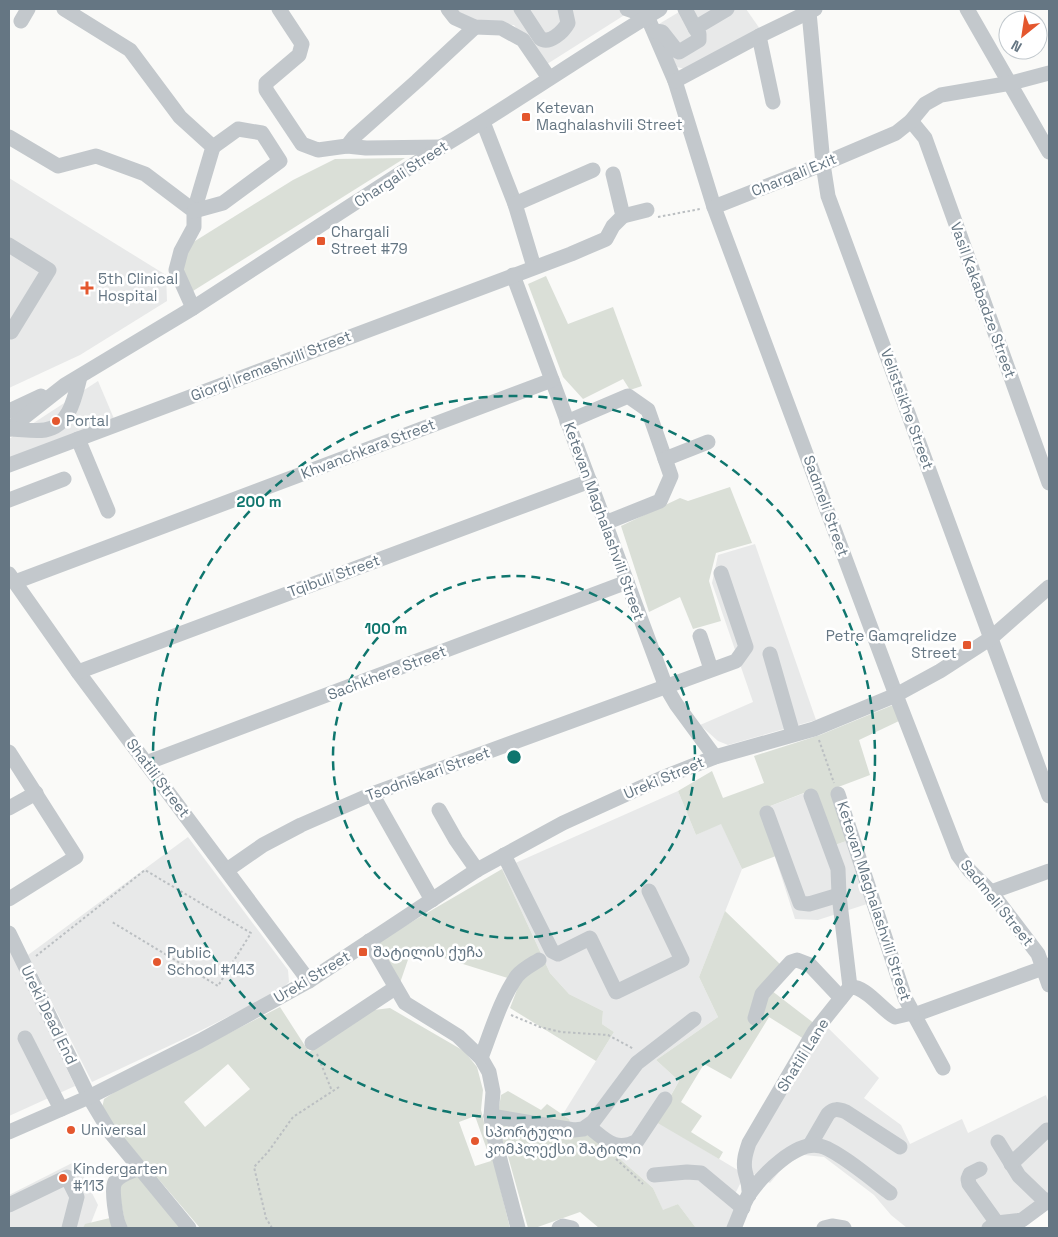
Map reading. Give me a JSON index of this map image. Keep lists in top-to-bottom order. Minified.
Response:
{"streets":{"street":["Chargali Street","Chargali Exit","Vasil Kakabadze Street","Giorgi Iremashvili Street","Velistsikhe Street","Khvanchkara Street","Sadmeli Street","Ketevan Maghalashvili Street","Tqibuli Street","Sachkhere Street","Tsodniskari Street","Shatili Street","Ureki Street","Ureki Dead End","Shatili Lane"]},"crossings":[["Chargali Street","Sadmeli Street"],["Chargali Exit","Vasil Kakabadze Street"],["Chargali Exit","Velistsikhe Street"],["Chargali Exit","Sadmeli Street"],["Giorgi Iremashvili Street","Ketevan Maghalashvili Street"],["Khvanchkara Street","Ketevan Maghalashvili Street"],["Khvanchkara Street","Shatili Street"],["Ketevan Maghalashvili Street","Tqibuli Street"],["Ketevan Maghalashvili Street","Sachkhere Street"],["Ketevan Maghalashvili Street","Tsodniskari Street"],["Ketevan Maghalashvili Street","Ureki Street"],["Tqibuli Street","Shatili Street"],["Sachkhere Street","Shatili Street"],["Tsodniskari Street","Shatili Street"],["Shatili Street","Ureki Street"],["Ureki Street","Ureki Dead End"]],"places":{"transit":["Ketevan Maghalashvili Street","Chargali Street #79","Petre Gamqrelidze Street","შატილის ქუჩა"],"health":["5th Clinical Hospital"],"other":["Portal","Public School #143","Universal","სპორტული კომპლექსი შატილი","Kindergarten #113"]},"north":"bottom left","rings":["200 m","100 m"]}
